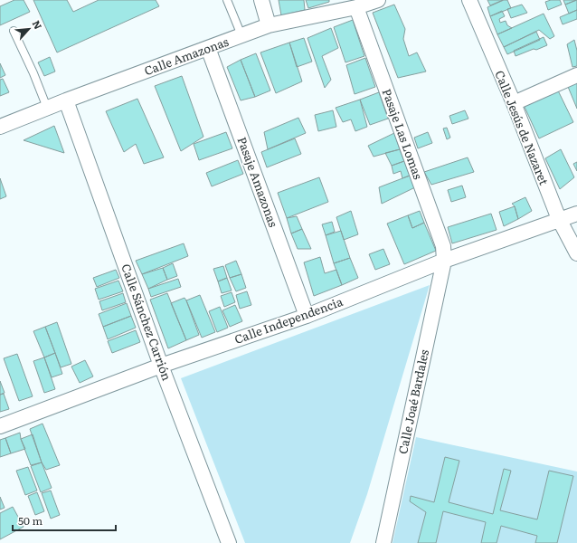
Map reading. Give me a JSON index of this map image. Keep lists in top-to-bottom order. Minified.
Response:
{"streets":{"street":["Calle Amazonas","Calle Jesús de Nazaret","Pasaje Las Lomas","Pasaje Amazonas","Calle Independencia","Calle Sánchez Carrión","Calle Joaé Bardales"]},"crossings":[["Calle Amazonas","Pasaje Las Lomas"],["Calle Amazonas","Pasaje Amazonas"],["Calle Amazonas","Calle Sánchez Carrión"],["Calle Jesús de Nazaret","Calle Independencia"],["Pasaje Las Lomas","Calle Independencia"],["Pasaje Las Lomas","Calle Joaé Bardales"],["Pasaje Amazonas","Calle Independencia"],["Calle Independencia","Calle Sánchez Carrión"],["Calle Independencia","Calle Joaé Bardales"]],"scale_bar":"50 m","north":"top right"}
